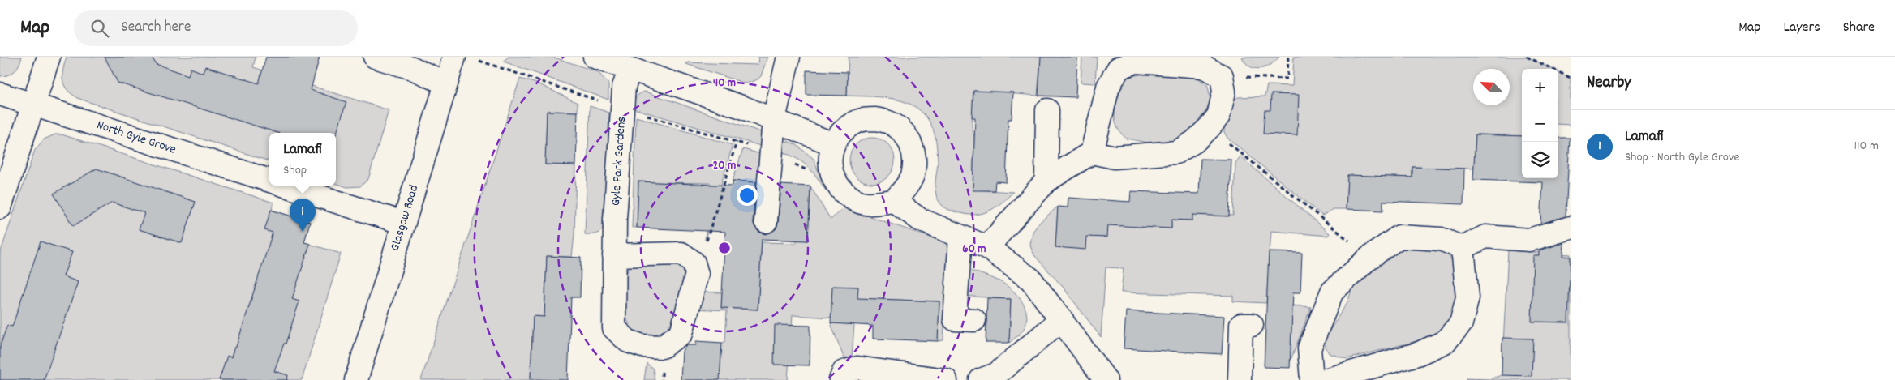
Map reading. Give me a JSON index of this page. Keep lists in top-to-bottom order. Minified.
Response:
{"streets":{"street":["North Gyle Grove","Gyle Park Gardens","Glasgow Road"]},"crossings":[["North Gyle Grove","Glasgow Road"]],"north":"top left","page":{"header":"Map","search":"Search here","nav":["Map","Layers","Share"],"heading":"Nearby","map_buttons":["+","−"],"list":[{"mark":"1","name":"Lamafi","note":"Shop · North Gyle Grove","value":"110 m"}],"popup":["Lamafi","Shop"],"pins":"1"},"rings":["40 m","20 m","60 m"]}
